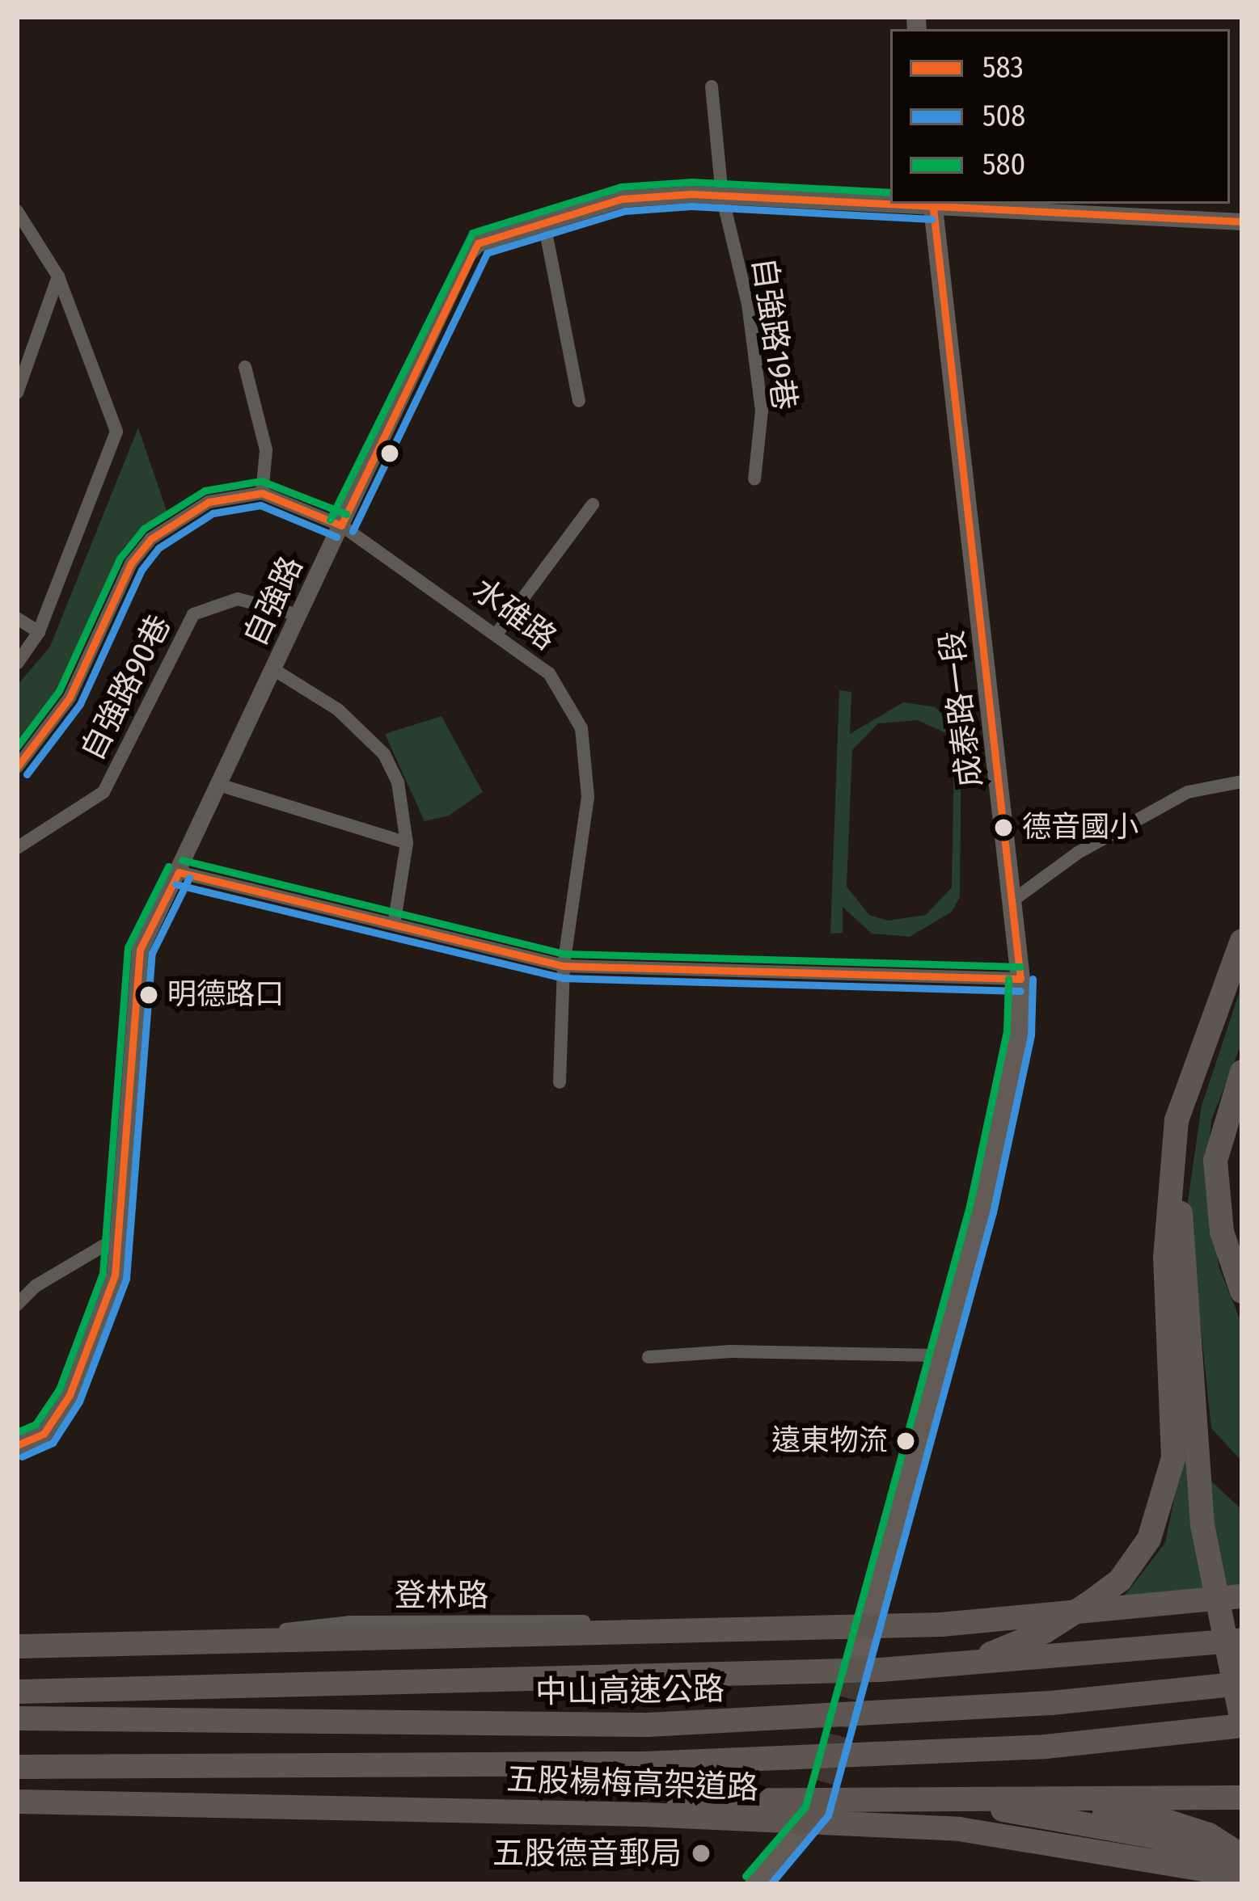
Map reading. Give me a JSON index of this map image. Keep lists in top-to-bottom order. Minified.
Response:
{"streets":{"highway":["中山高速公路","五股楊梅高架道路"],"main road":["成泰路一段"],"street":["自強路19巷","自強路","水碓路","自強路90巷","登林路"]},"crossings":[["自強路19巷","自強路"],["自強路","水碓路"],["自強路","自強路90巷"],["自強路","成泰路一段"],["成泰路一段","登林路"]],"places":["德音國小","明德路口","遠東物流","五股德音郵局"],"lines":["transit line 580","transit line 583","transit line 508"],"legend":["583","508","580"]}
